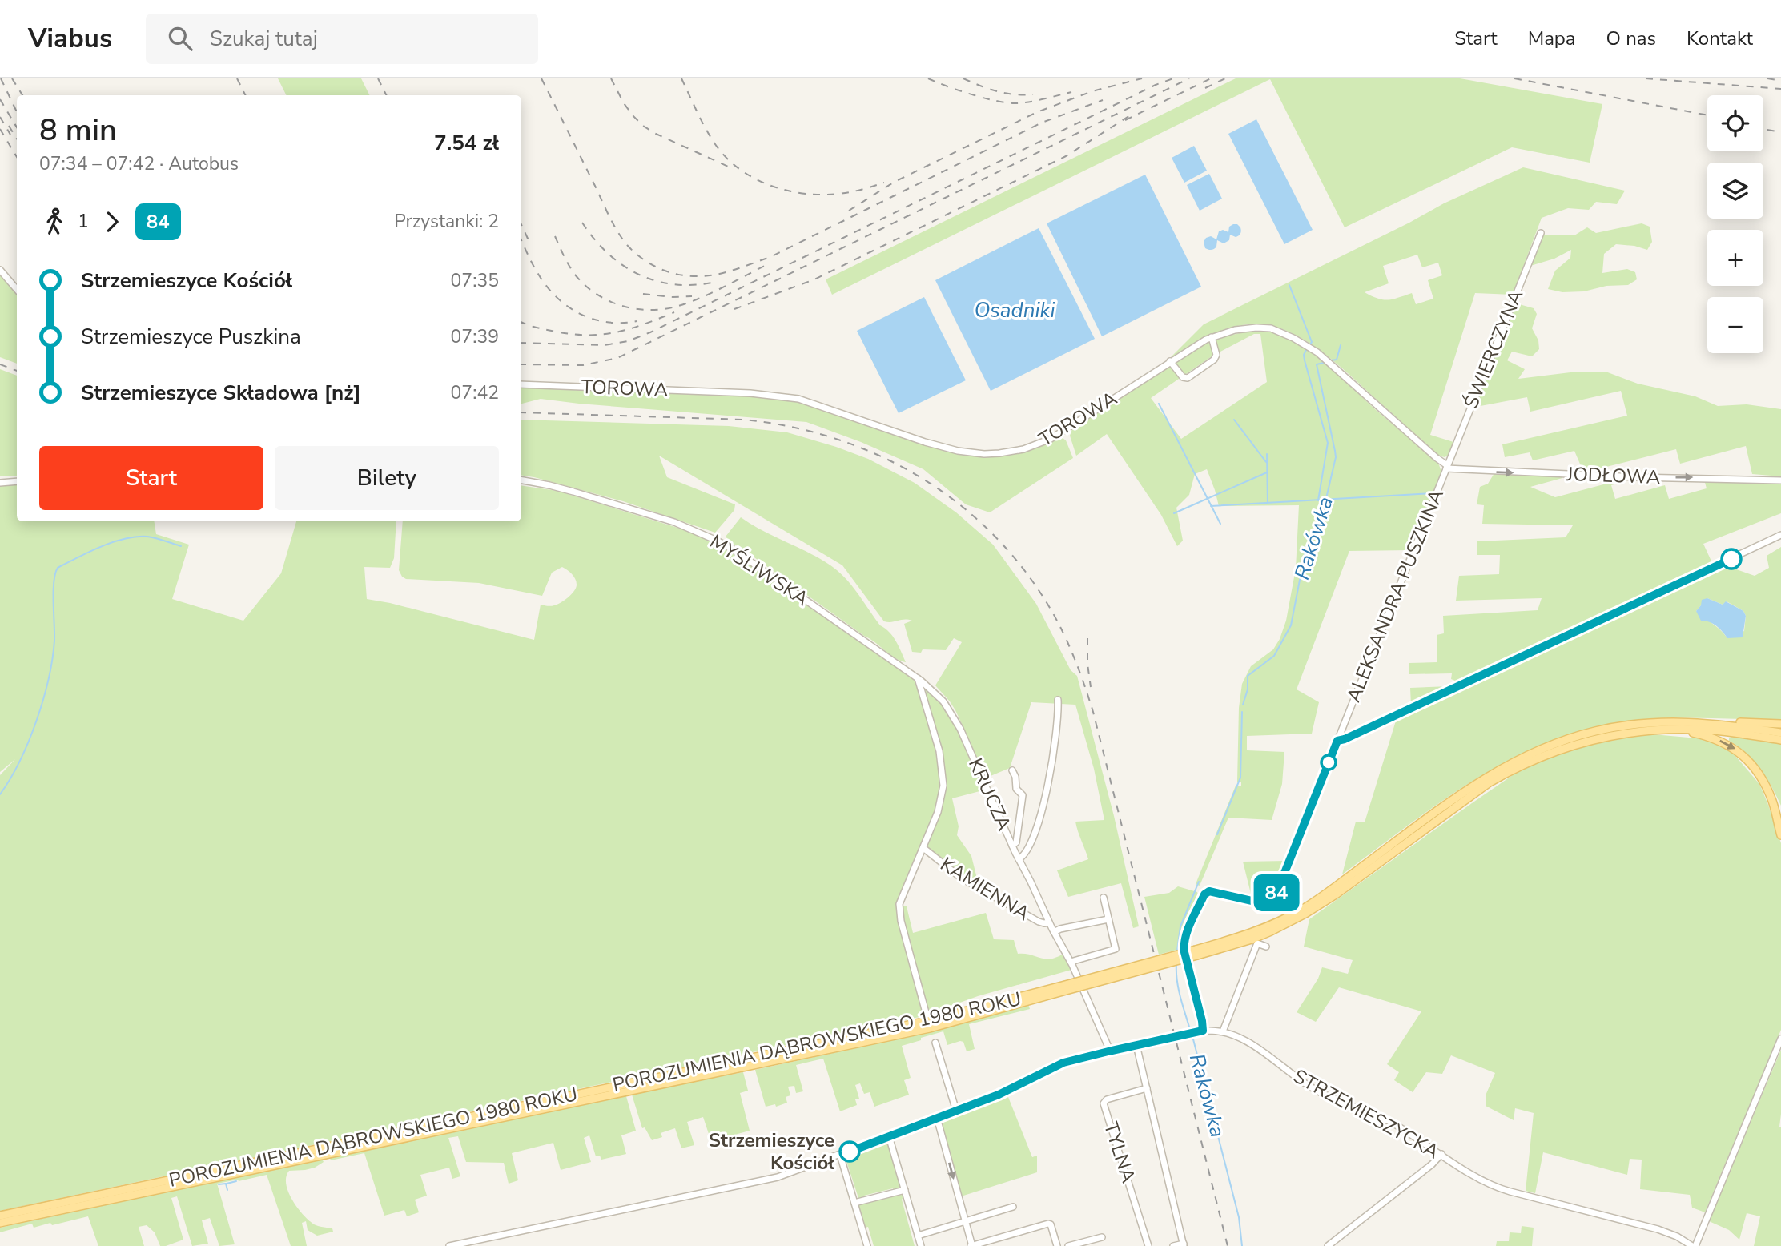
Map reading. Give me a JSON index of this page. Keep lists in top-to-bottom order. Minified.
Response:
{"streets":{"main road":["POROZUMIENIA DĄBROWSKIEGO 1980 ROKU"],"street":["ŚWIERCZYNA","TOROWA","JODŁOWA","MYŚLIWSKA","ALEKSANDRA PUSZKINA","KRUCZA","KAMIENNA","STRZEMIESZYCKA","TYLNA"]},"crossings":[["ŚWIERCZYNA","TOROWA"],["ŚWIERCZYNA","JODŁOWA"],["ŚWIERCZYNA","ALEKSANDRA PUSZKINA"],["TOROWA","JODŁOWA"],["TOROWA","ALEKSANDRA PUSZKINA"],["JODŁOWA","ALEKSANDRA PUSZKINA"],["MYŚLIWSKA","KRUCZA"],["ALEKSANDRA PUSZKINA","STRZEMIESZYCKA"]],"one_way":["JODŁOWA"],"water":["Osadniki","Rakówka"],"places":["Strzemieszyce Kościół"],"lines":["bus line 84"],"page":{"header":"Viabus","search":"Szukaj tutaj","nav":["Start","Mapa","O nas","Kontakt"],"on_map":"84","map_buttons":["+","−"],"heading":["8 min","07:34 – 07:42 · Autobus","7.54 zł"],"legs":["1","84","Przystanki: 2"],"list":[{"name":"Strzemieszyce Kościół","value":"07:35"},{"name":"Strzemieszyce Puszkina","value":"07:39"},{"name":"Strzemieszyce Składowa [nż]","value":"07:42"}],"buttons":["Start","Bilety"]}}
